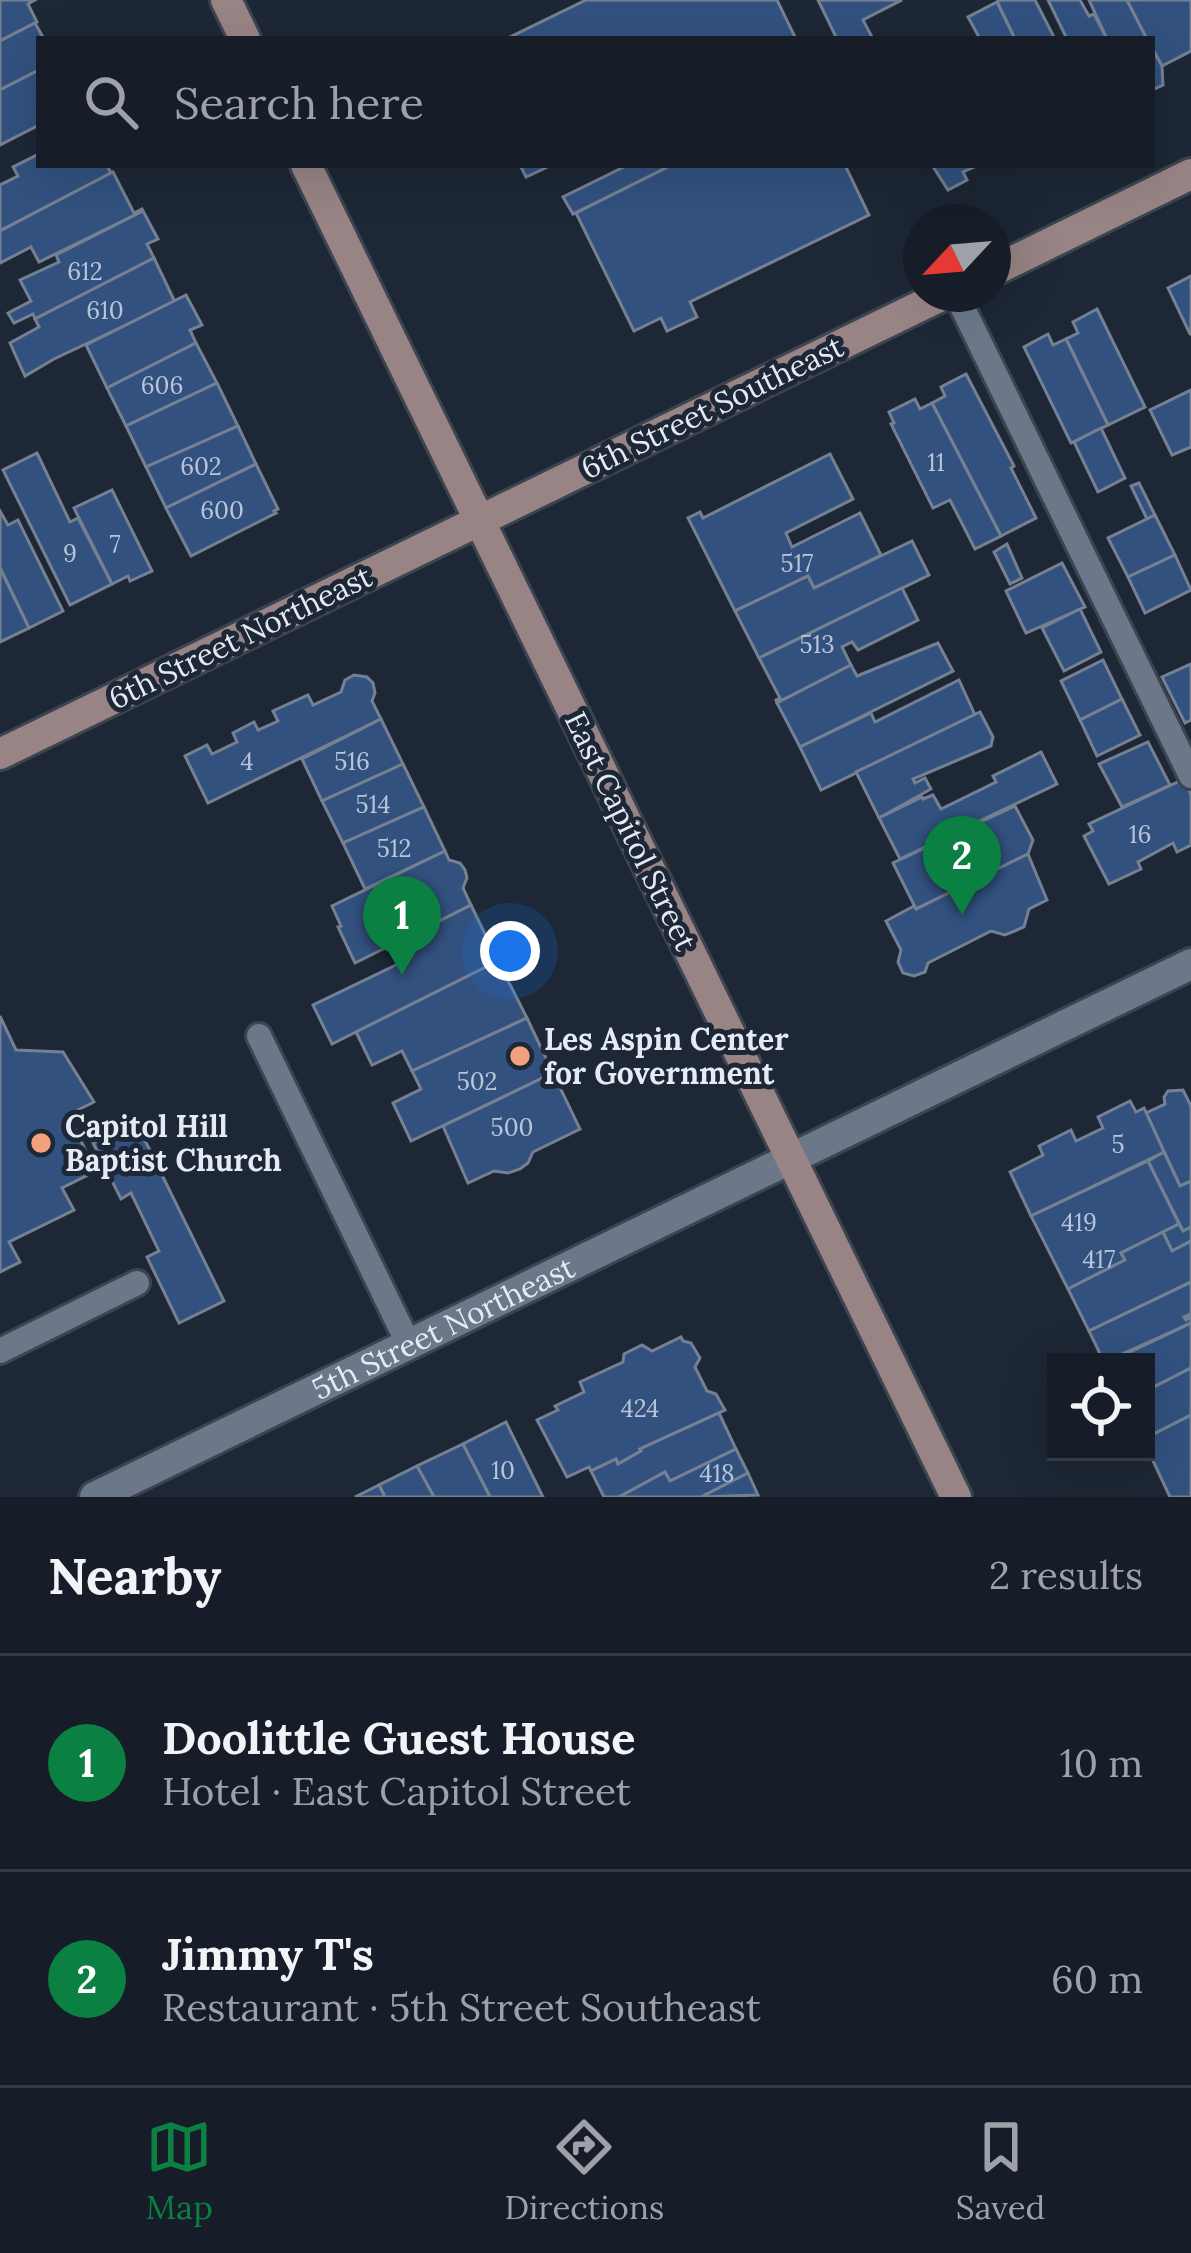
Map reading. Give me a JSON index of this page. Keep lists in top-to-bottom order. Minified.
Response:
{"streets":{"main road":["6th Street Southeast","6th Street Northeast","East Capitol Street"],"street":["5th Street Northeast"]},"crossings":[["6th Street Southeast","6th Street Northeast"],["6th Street Southeast","East Capitol Street"],["6th Street Northeast","East Capitol Street"],["East Capitol Street","5th Street Northeast"]],"places":["Les Aspin Center for Government","Capitol Hill Baptist Church"],"house_numbers":["612","610","606","11","602","600","7","9","517","513","4","516","514","16","512","502","500","5","419","417","424","10","418"],"north":"bottom left","page":{"search":"Search here","pins":["2","1"],"heading":["Nearby","2 results"],"list":[{"mark":"1","name":"Doolittle Guest House","note":"Hotel · East Capitol Street","value":"10 m"},{"mark":"2","name":"Jimmy T's","note":"Restaurant · 5th Street Southeast","value":"60 m"}],"nav":["Map","Directions","Saved"]}}
